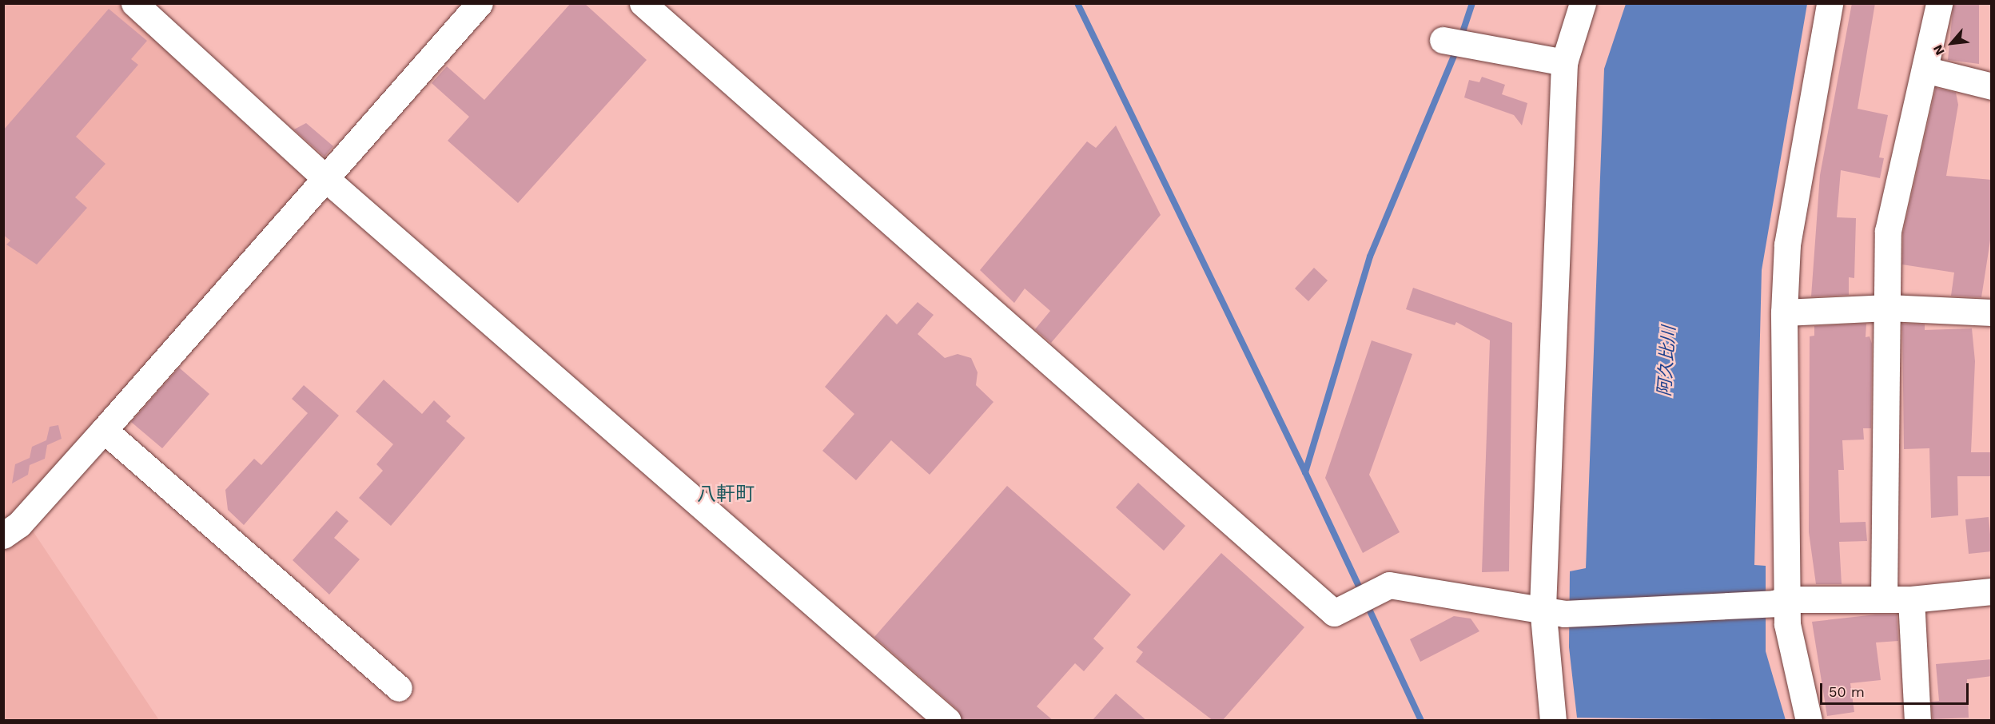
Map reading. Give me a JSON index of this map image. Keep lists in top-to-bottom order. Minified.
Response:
{"districts":["八軒町"],"water":["阿久比川"],"scale_bar":"50 m","north":"bottom left"}
